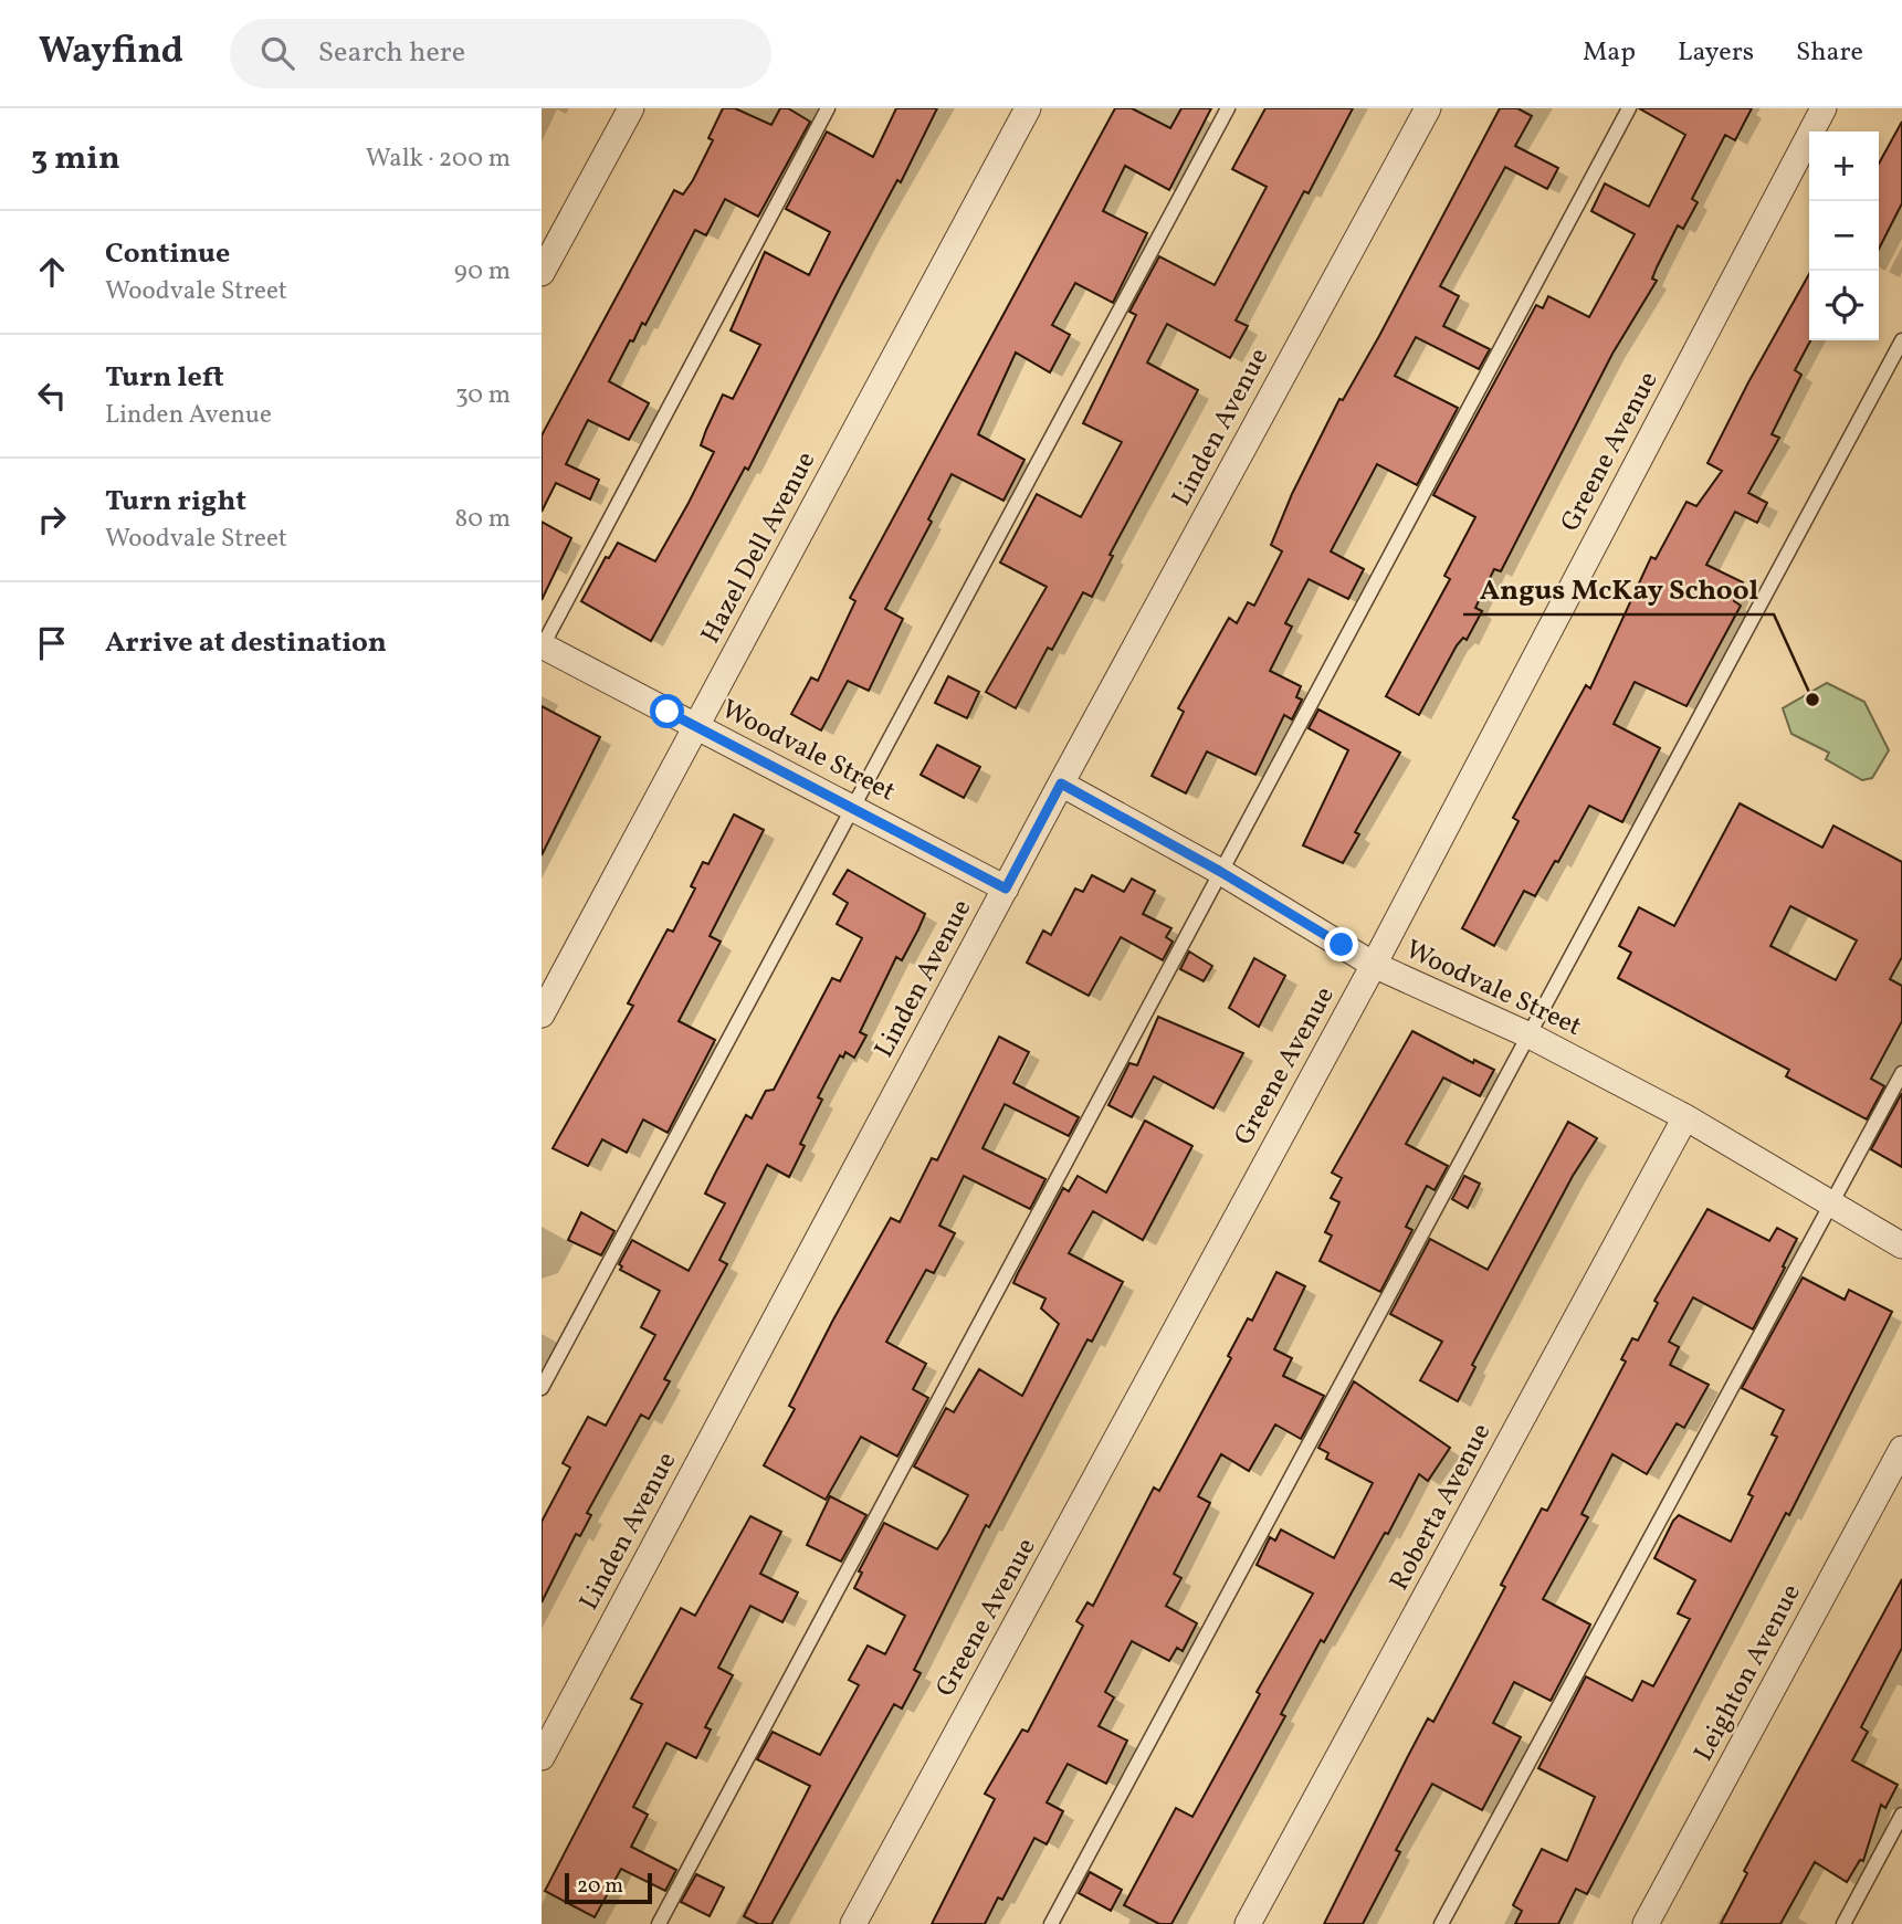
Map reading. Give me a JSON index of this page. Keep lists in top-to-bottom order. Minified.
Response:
{"streets":{"street":["Linden Avenue","Greene Avenue","Hazel Dell Avenue","Woodvale Street","Roberta Avenue","Leighton Avenue"]},"crossings":[["Linden Avenue","Woodvale Street"],["Greene Avenue","Woodvale Street"],["Hazel Dell Avenue","Woodvale Street"],["Woodvale Street","Roberta Avenue"]],"places":["Angus McKay School"],"scale_bar":"20 m","page":{"header":"Wayfind","search":"Search here","nav":["Map","Layers","Share"],"heading":["3 min","Walk · 200 m"],"map_buttons":["+","−"],"list":[["Continue","Woodvale Street","90 m"],["Turn left","Linden Avenue","30 m"],["Turn right","Woodvale Street","80 m"],"Arrive at destination"],"scale":"20 m"}}
